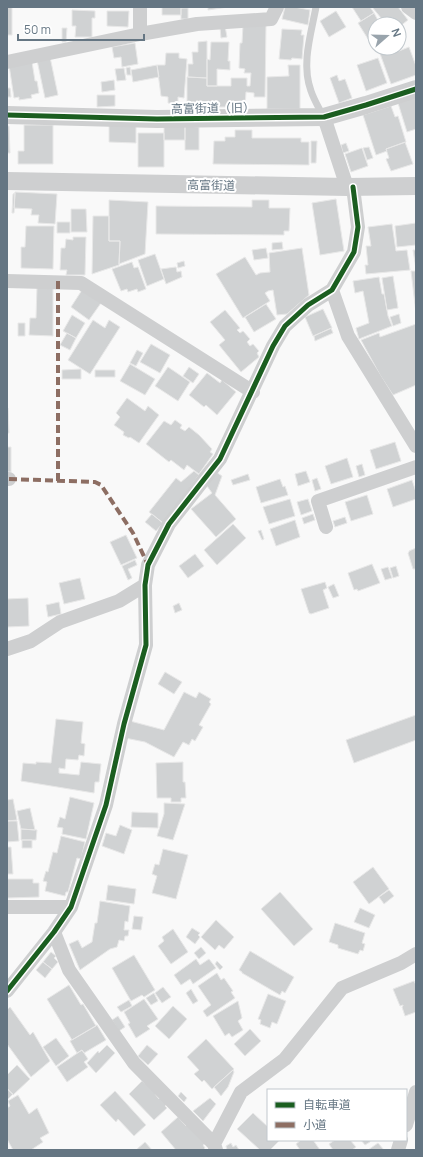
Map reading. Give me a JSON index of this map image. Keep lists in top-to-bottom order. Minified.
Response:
{"streets":{"street":["高富街道（旧）","高富街道"]},"legend":["自転車道","小道"],"scale_bar":"50 m","north":"right"}
